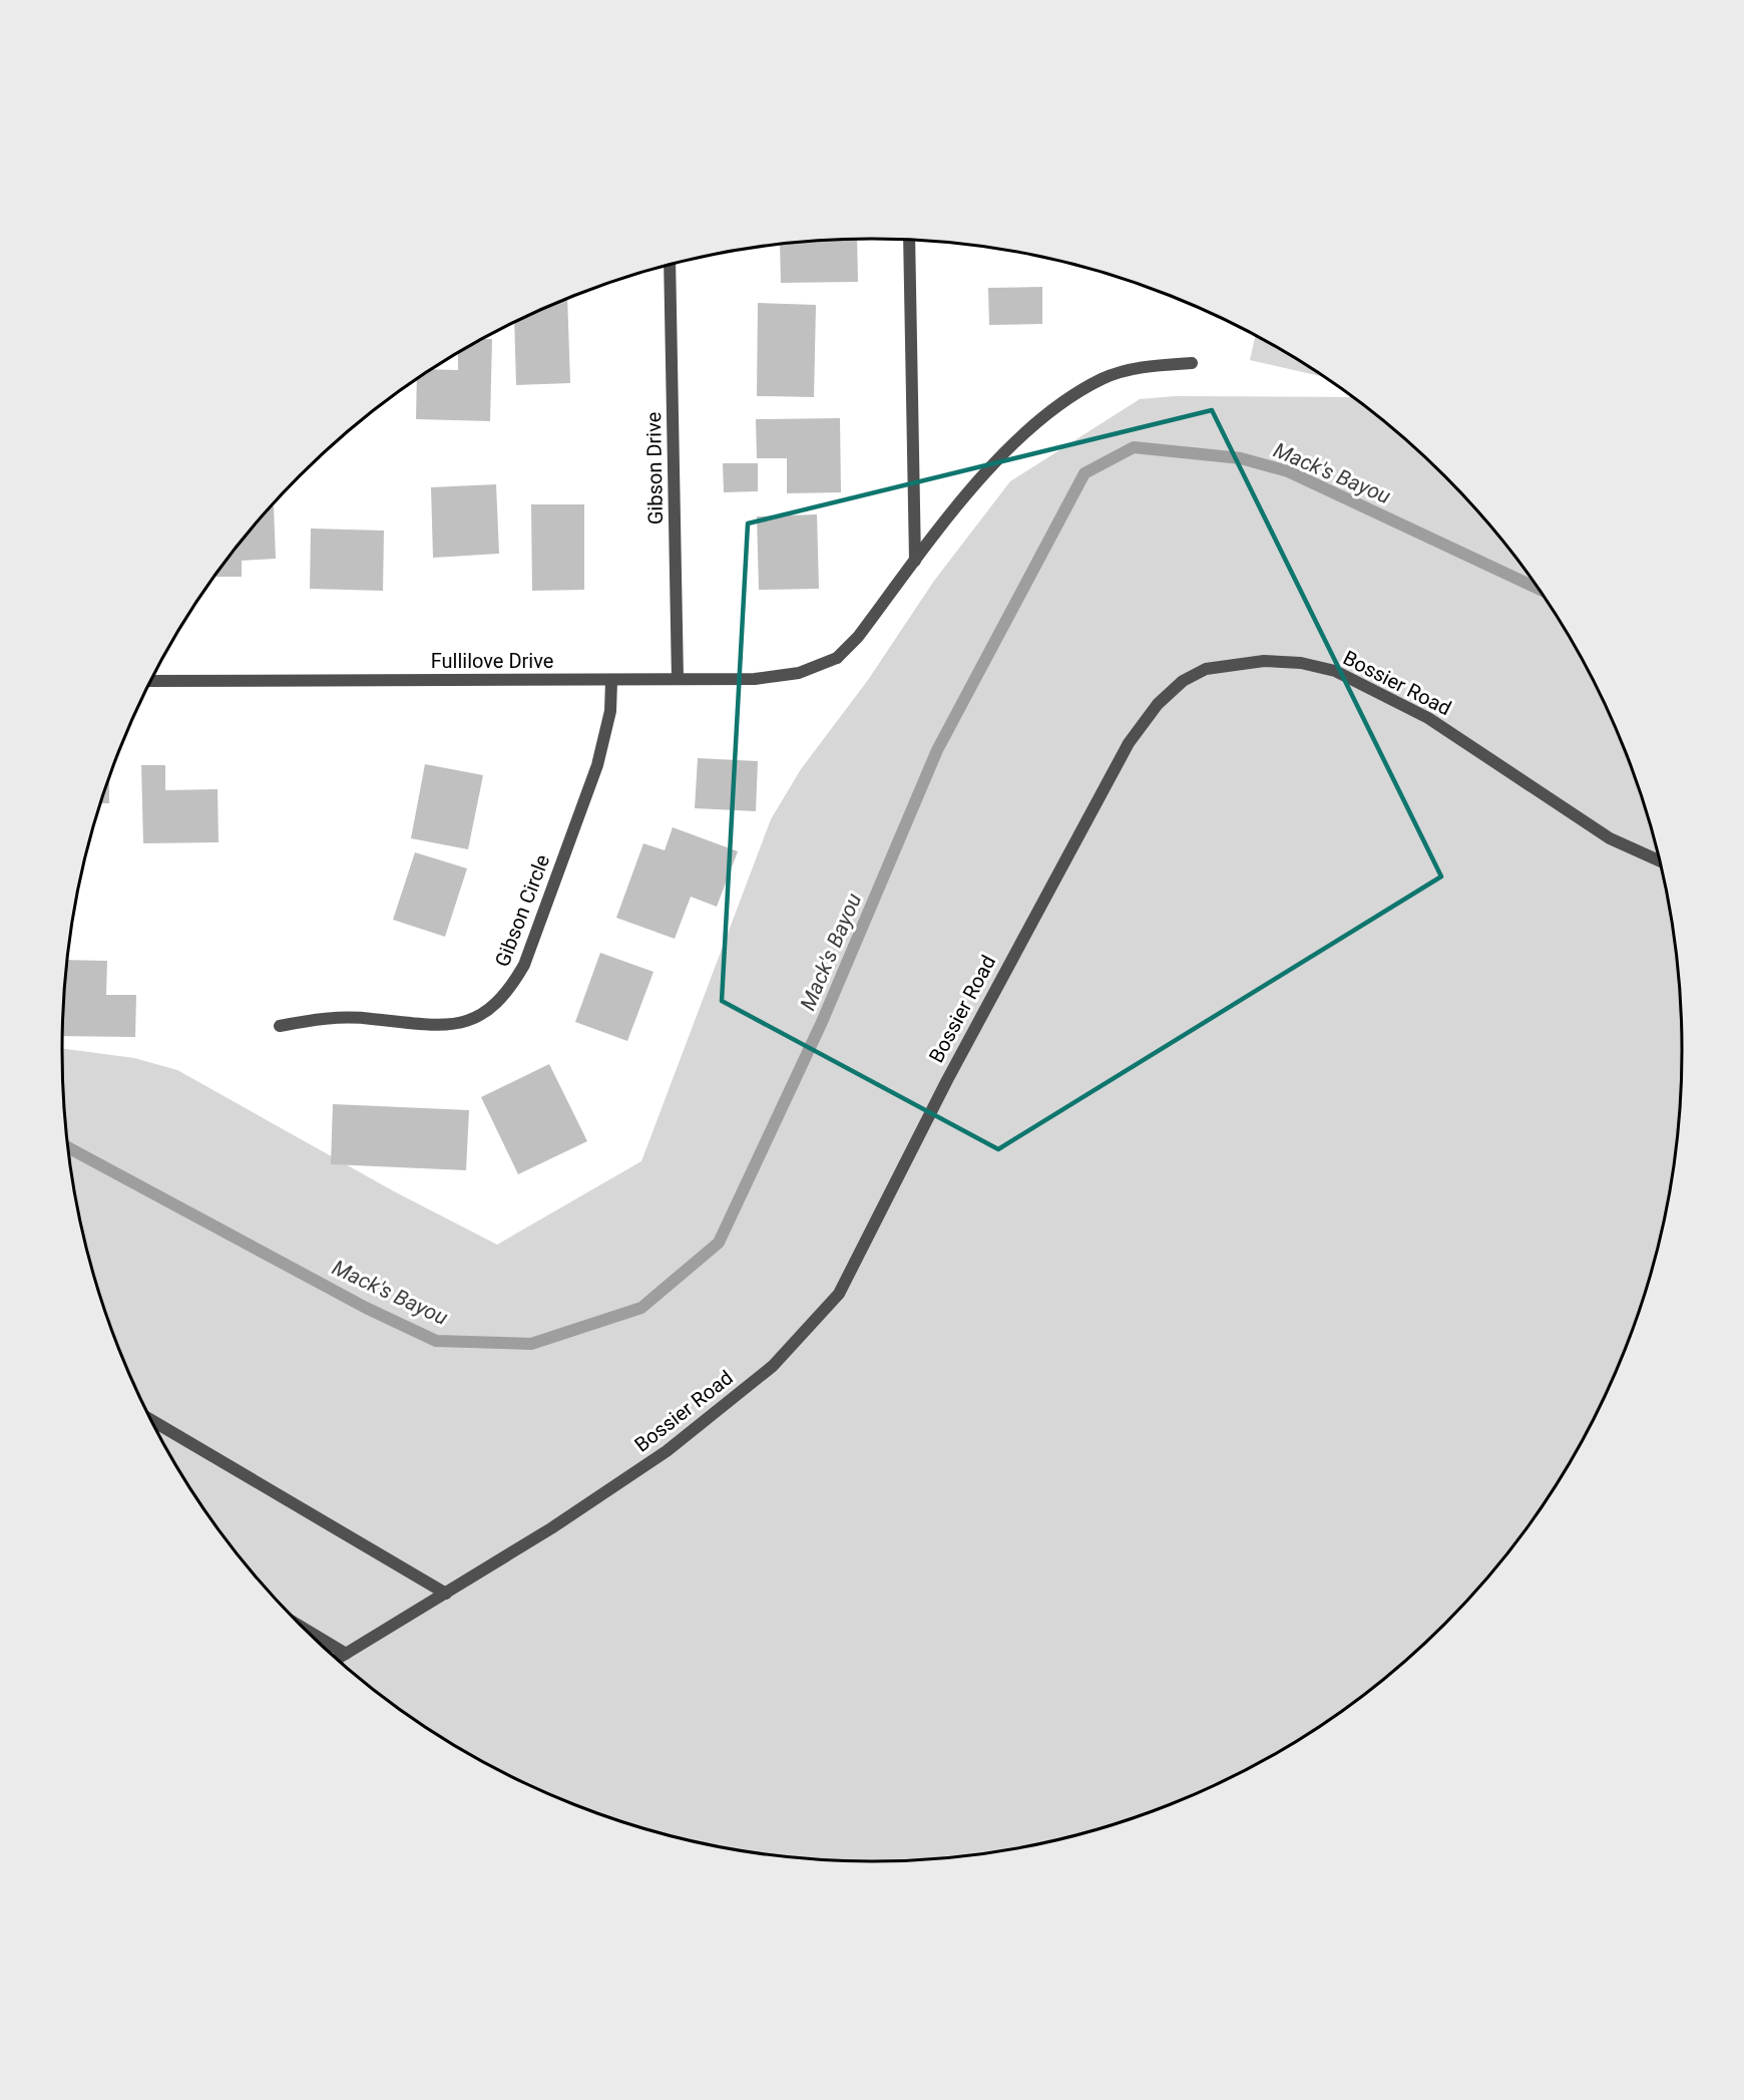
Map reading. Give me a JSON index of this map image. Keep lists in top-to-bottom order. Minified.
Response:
{"streets":{"street":["Gibson Drive","Fullilove Drive","Bossier Road","Gibson Circle"]},"crossings":[["Gibson Drive","Fullilove Drive"],["Fullilove Drive","Gibson Circle"]],"water":["Mack's Bayou"]}
